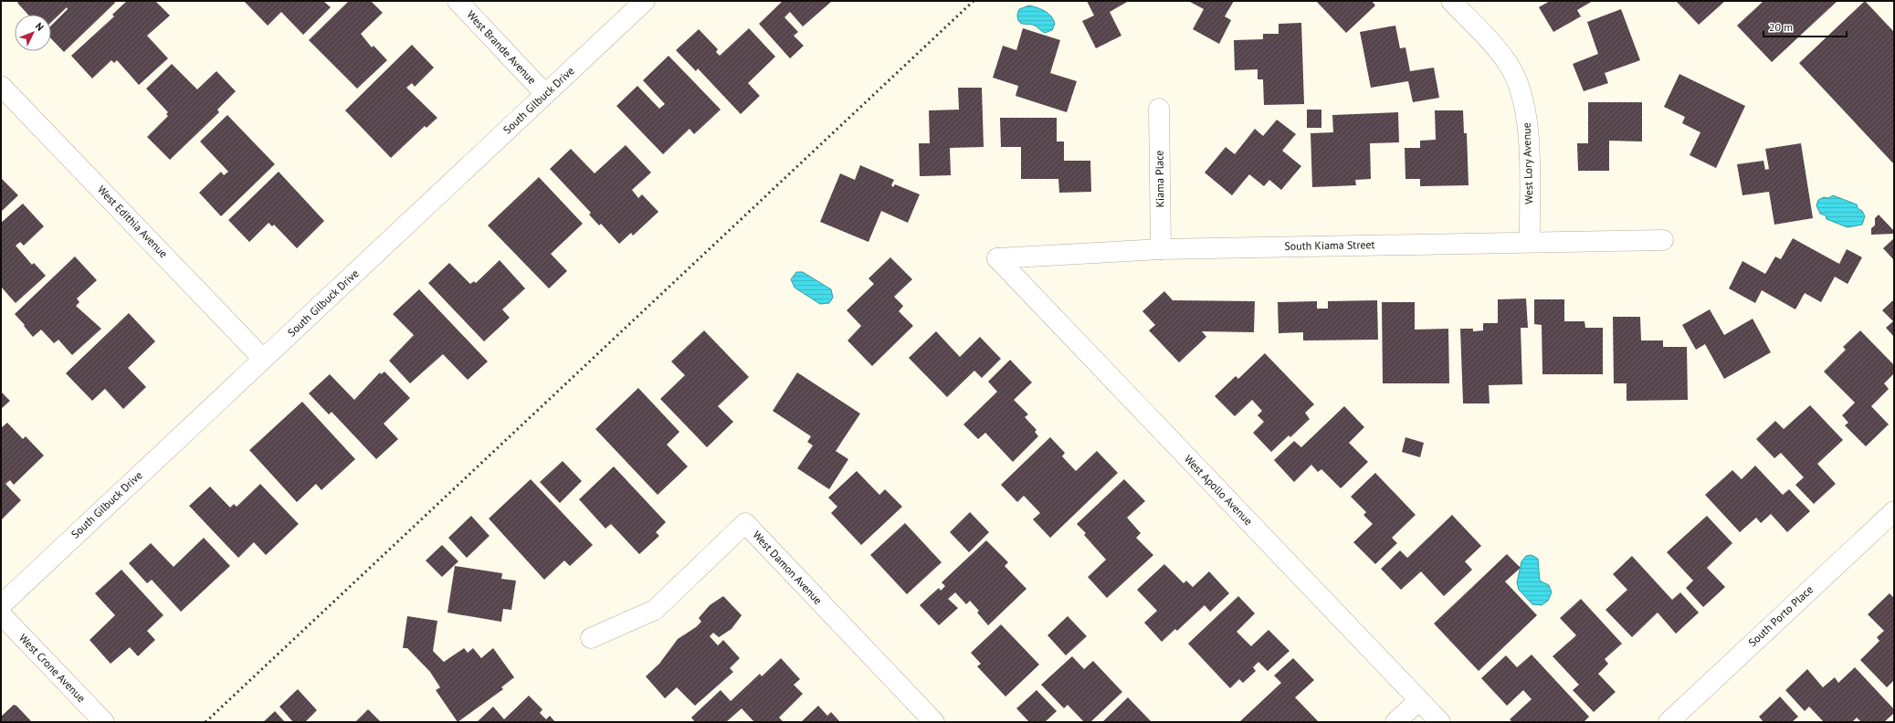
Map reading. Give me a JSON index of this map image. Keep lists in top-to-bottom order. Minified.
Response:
{"streets":{"street":["West Brande Avenue","South Gilbuck Drive","West Lory Avenue","Kiama Place","West Edithia Avenue","South Kiama Street","West Apollo Avenue","West Damon Avenue","South Porto Place","West Crone Avenue"]},"crossings":[["West Brande Avenue","South Gilbuck Drive"],["South Gilbuck Drive","West Edithia Avenue"],["West Lory Avenue","South Kiama Street"],["Kiama Place","South Kiama Street"],["South Kiama Street","West Apollo Avenue"]],"scale_bar":"20 m","north":"top right"}
